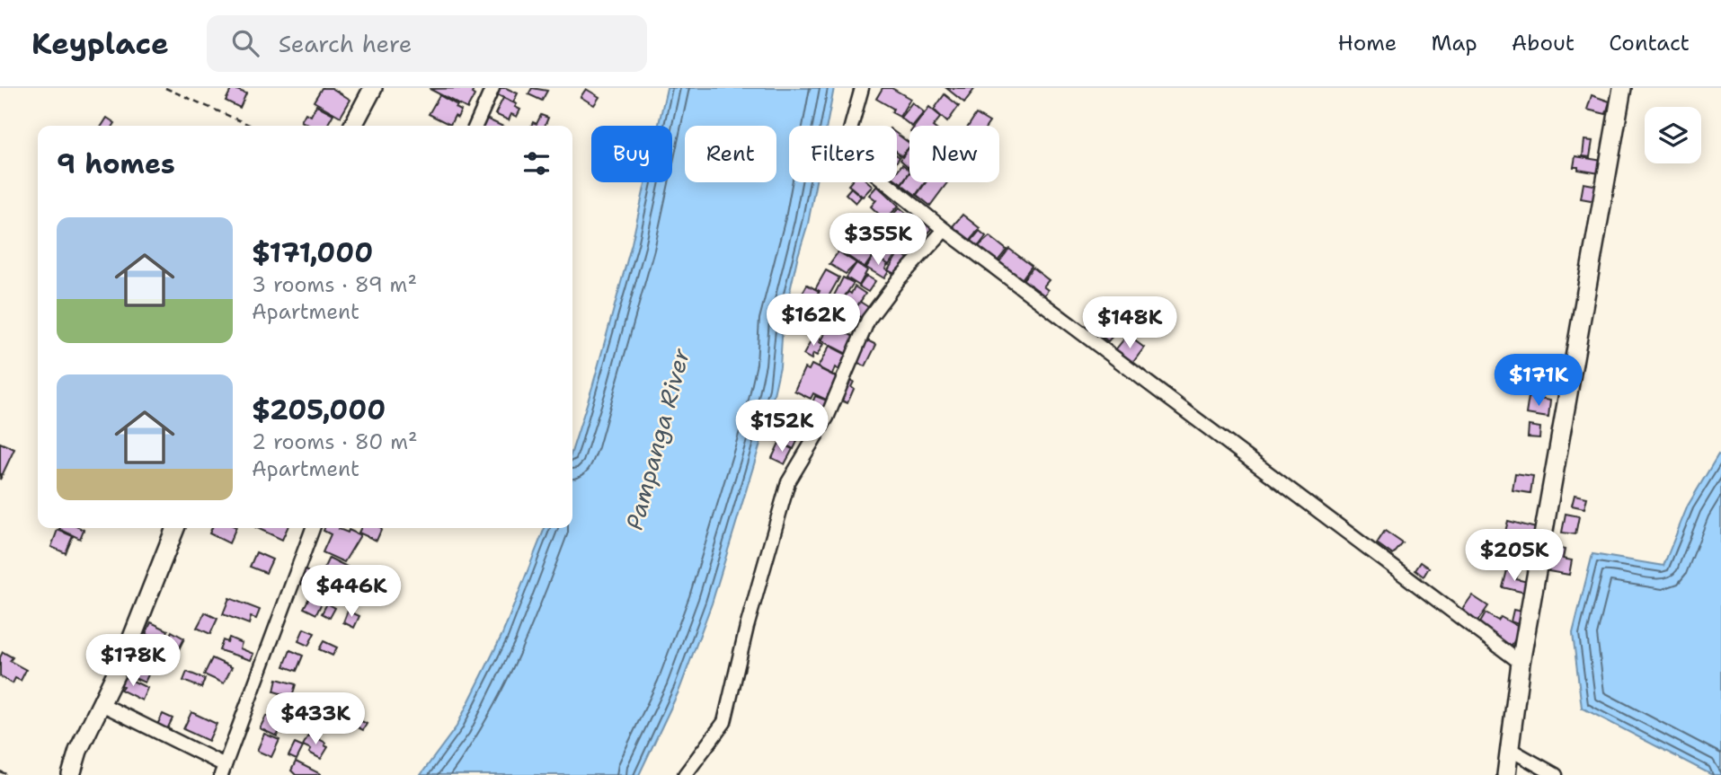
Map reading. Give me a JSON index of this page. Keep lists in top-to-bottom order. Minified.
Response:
{"water":["Pampanga River"],"page":{"header":"Keyplace","search":"Search here","nav":["Home","Map","About","Contact"],"chip":["Buy","Rent","Filters","New"],"heading":"9 homes","list":[{"name":"$171,000","note":"3 rooms · 89 m² · Apartment"},{"name":"$205,000","note":"2 rooms · 80 m² · Apartment"}],"price":["$355K","$162K","$148K","$171K","$152K","$205K","$446K","$178K","$433K"]}}
